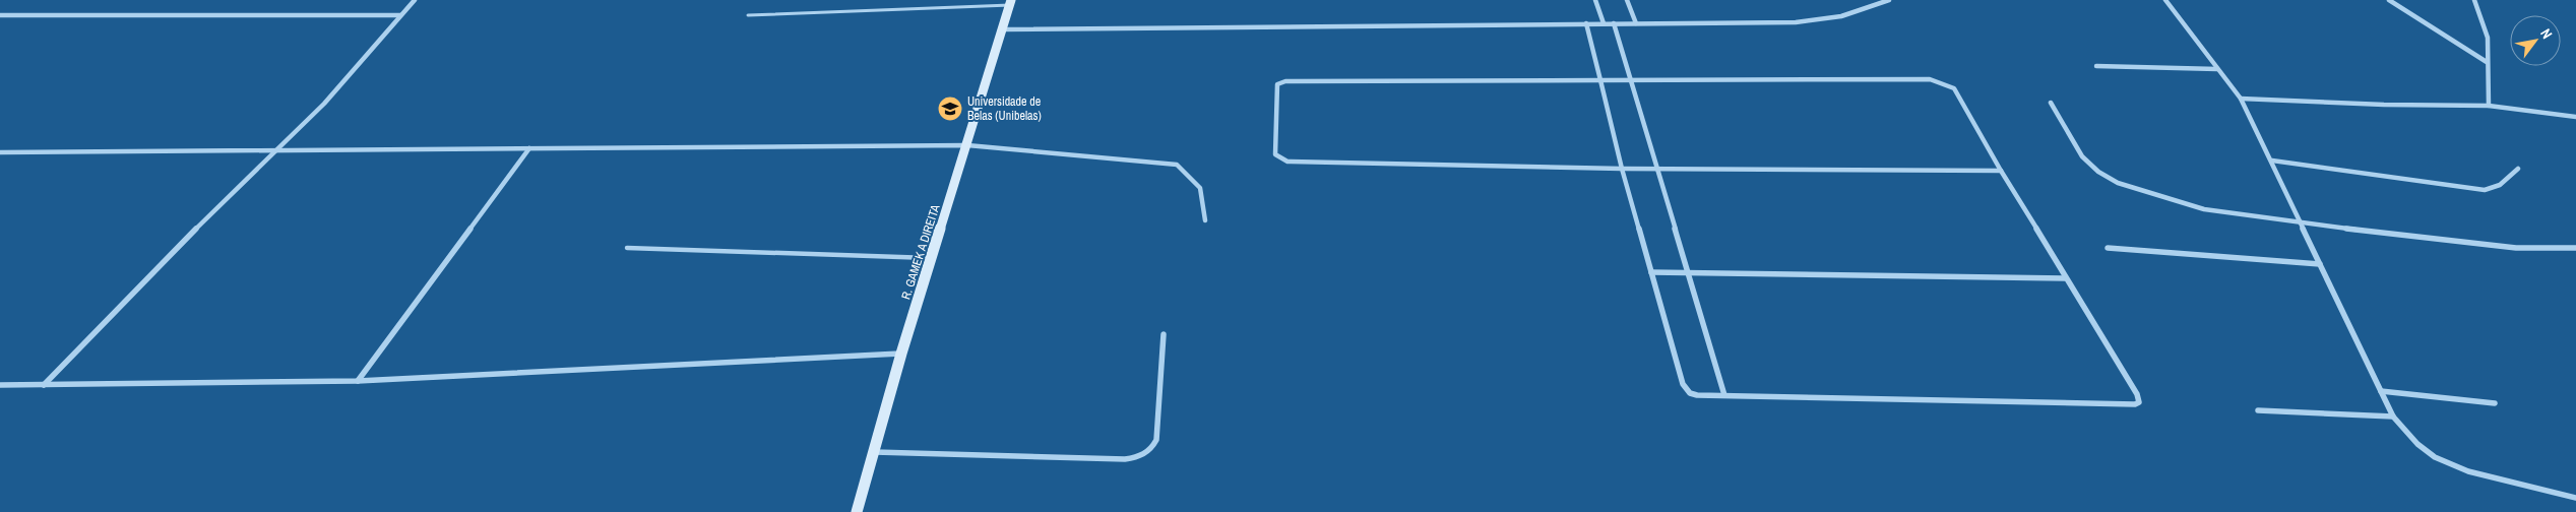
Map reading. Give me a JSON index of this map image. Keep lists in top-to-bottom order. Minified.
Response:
{"streets":{"main road":["R. GAMEK A DIREITA"]},"places":{"school or university":["Universidade de Belas (Unibelas)"]},"north":"top right"}
